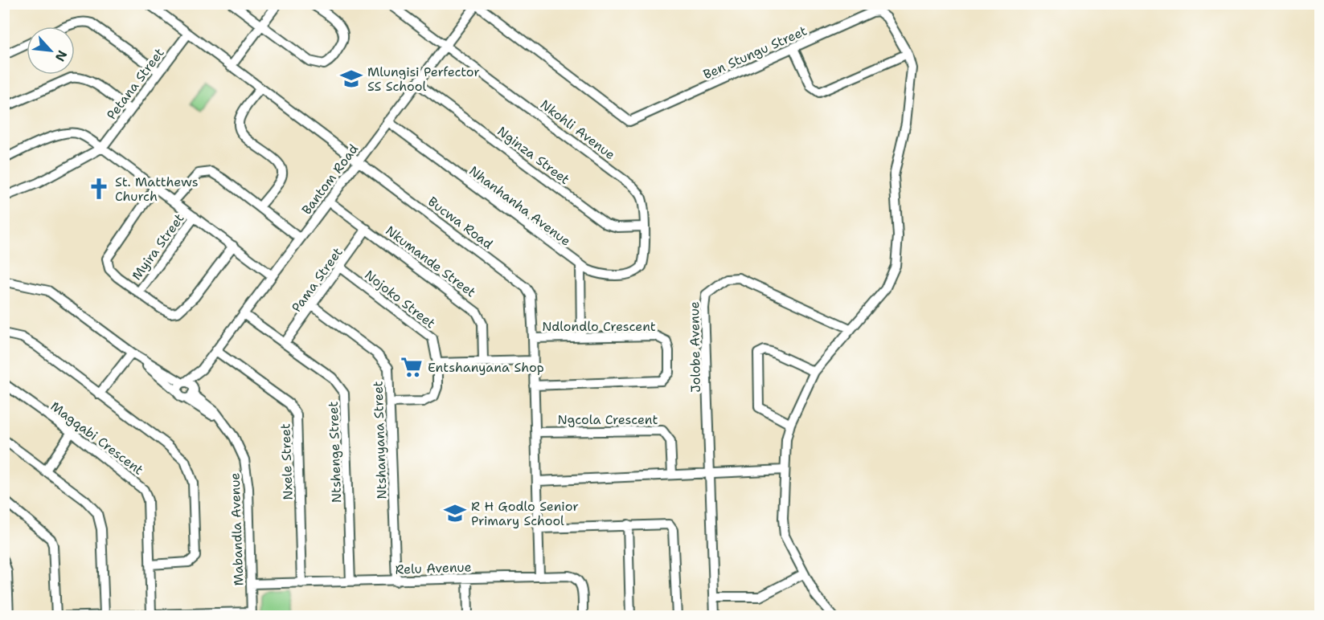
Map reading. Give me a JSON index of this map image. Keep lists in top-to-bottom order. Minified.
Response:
{"streets":{"street":["Ben Stungu Street","Petana Street","Nkohli Avenue","Nginza Street","Bantom Road","Nhanhanha Avenue","Bucwa Road","Myira Street","Nkumande Street","Pama Street","Nojoko Street","Ndlondlo Crescent","Jolobe Avenue","Ngcola Crescent","Magqabi Crescent","Ntshanyana Street","Ntshenge Street","Nxele Street","Mabandla Avenue","Relu Avenue"]},"crossings":[["Ben Stungu Street","Bantom Road"],["Ben Stungu Street","Jolobe Avenue"],["Petana Street","Bucwa Road"],["Nkohli Avenue","Nginza Street"],["Nkohli Avenue","Bantom Road"],["Nkohli Avenue","Nhanhanha Avenue"],["Nginza Street","Bantom Road"],["Bantom Road","Nhanhanha Avenue"],["Bantom Road","Bucwa Road"],["Bantom Road","Nkumande Street"],["Bantom Road","Ntshenge Street"],["Bantom Road","Nxele Street"],["Bantom Road","Mabandla Avenue"],["Bucwa Road","Ndlondlo Crescent"],["Bucwa Road","Ngcola Crescent"],["Bucwa Road","Relu Avenue"],["Nkumande Street","Pama Street"],["Pama Street","Nojoko Street"],["Pama Street","Ntshanyana Street"],["Pama Street","Ntshenge Street"],["Nojoko Street","Ntshanyana Street"],["Ntshanyana Street","Relu Avenue"],["Ntshenge Street","Relu Avenue"],["Nxele Street","Relu Avenue"],["Mabandla Avenue","Relu Avenue"]],"places":{"school or university":["Mlungisi Perfector SS School","R H Godlo Senior Primary School"],"church":["St. Matthews Church"],"supermarket":["Entshanyana Shop"]},"north":"bottom right"}
